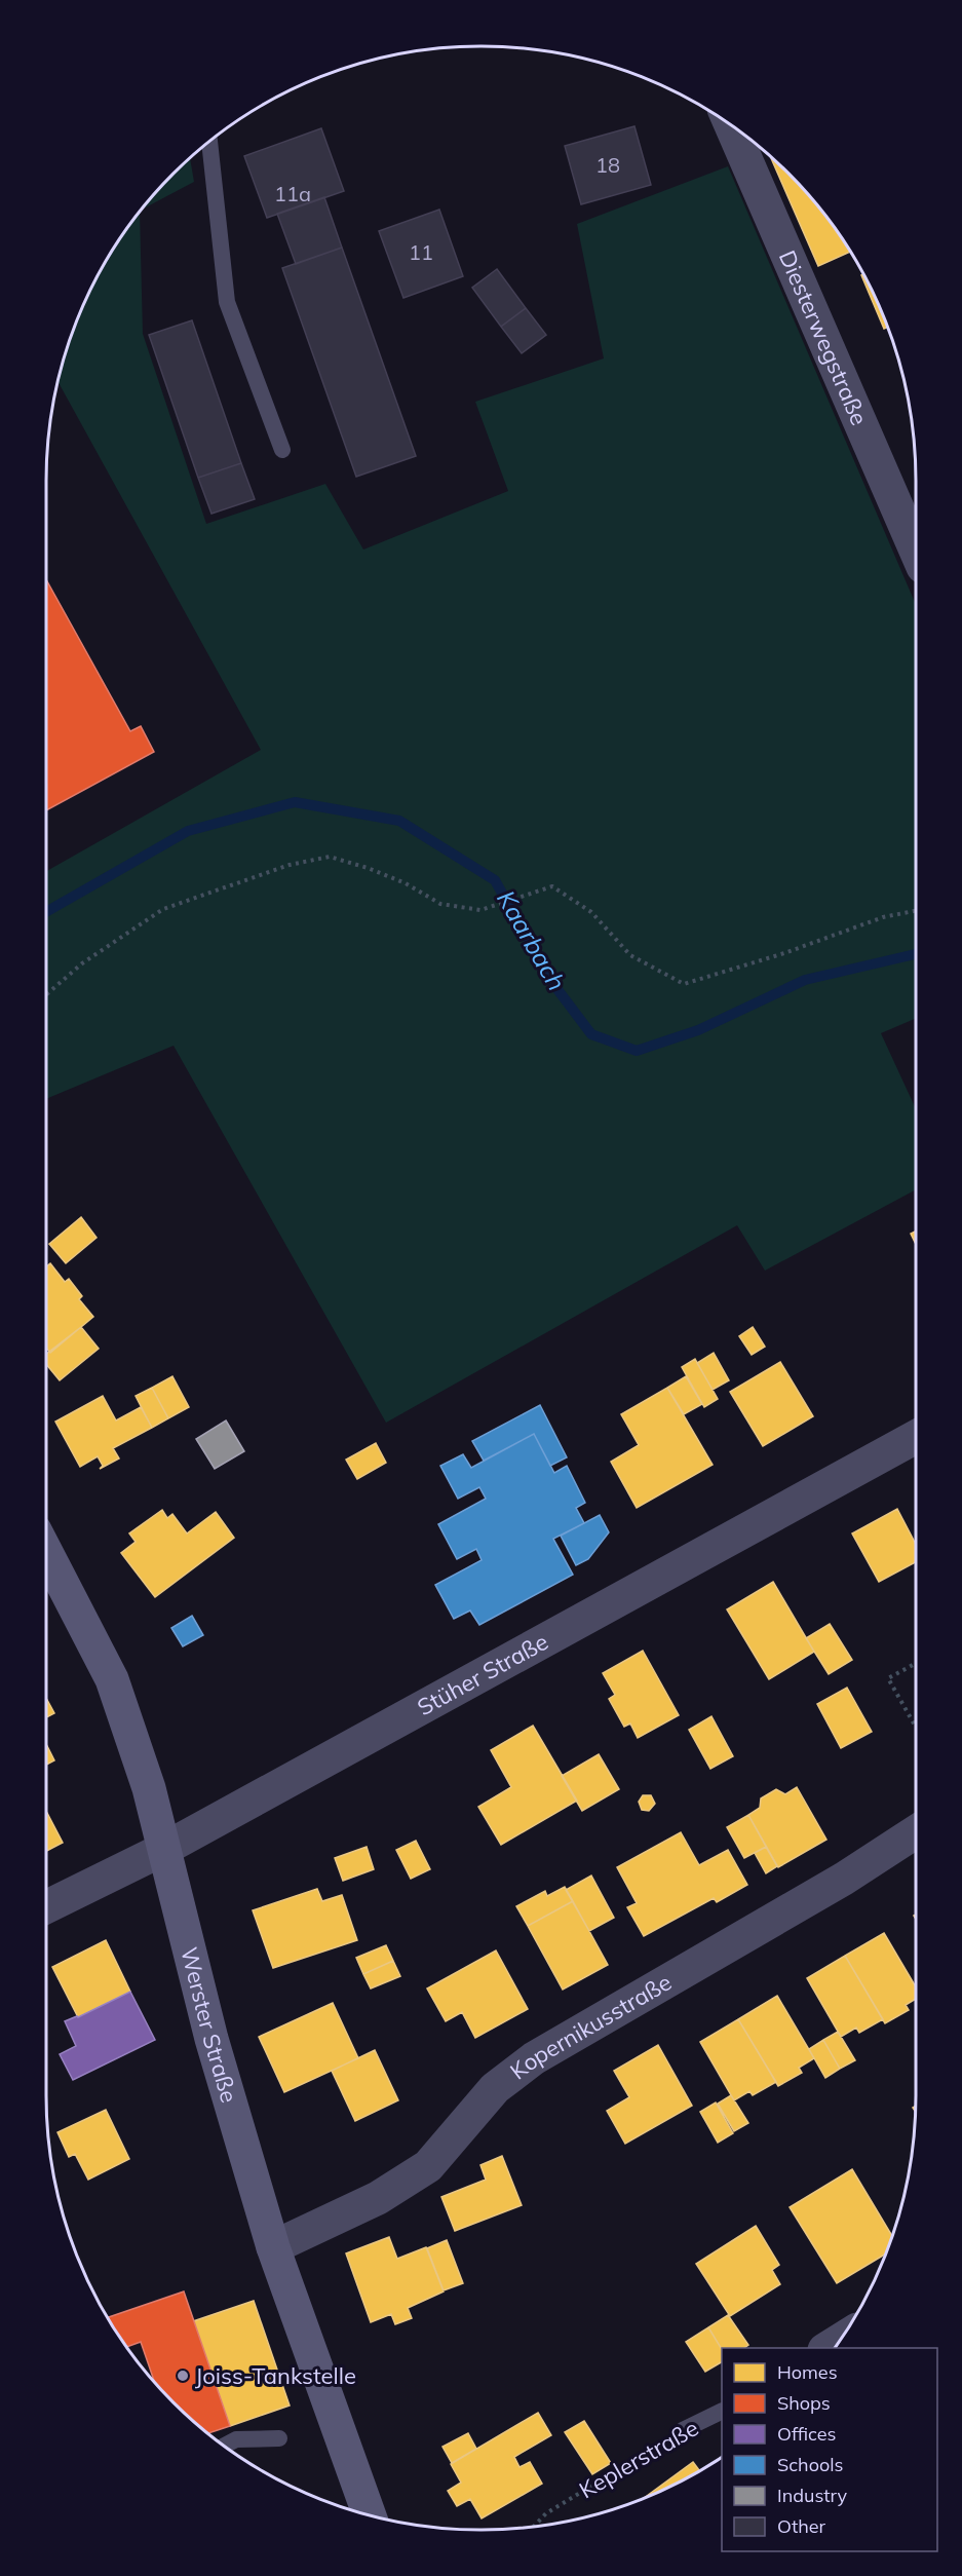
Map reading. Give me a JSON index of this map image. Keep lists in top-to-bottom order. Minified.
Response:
{"streets":{"main road":["Werster Straße"],"street":["Diesterwegstraße","Stüher Straße","Kopernikusstraße"],"lane":["Keplerstraße"]},"crossings":[["Stüher Straße","Werster Straße"],["Werster Straße","Kopernikusstraße"]],"water":["Kaarbach"],"places":["Joiss-Tankstelle"],"house_numbers":["18","11a","11"],"legend":["Homes","Shops","Offices","Schools","Industry","Other"]}
